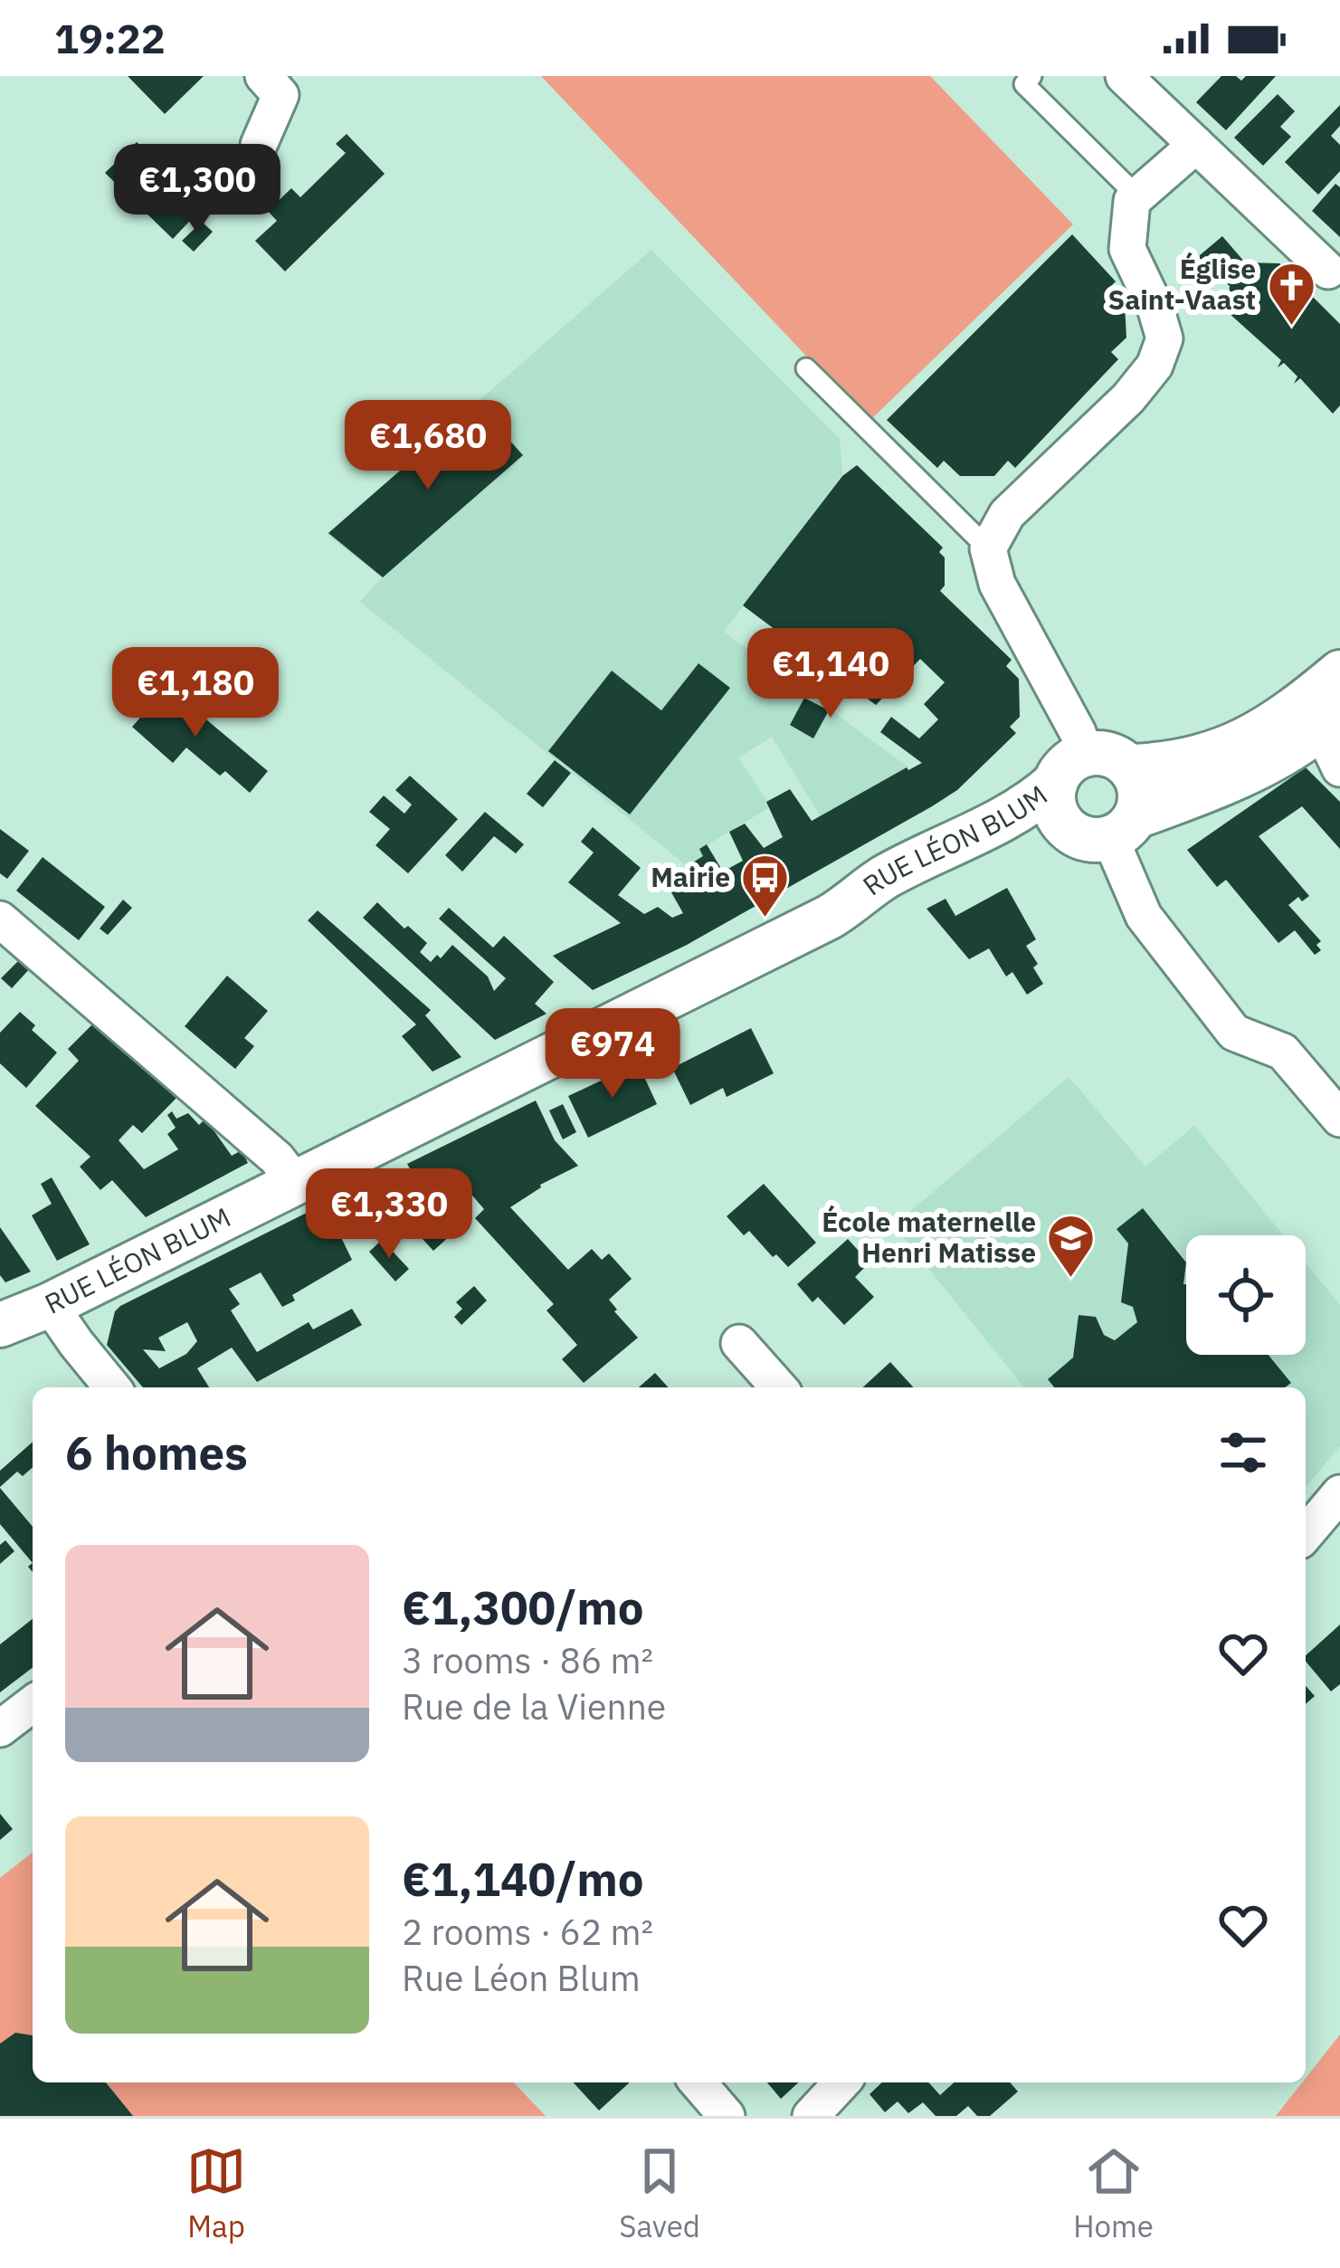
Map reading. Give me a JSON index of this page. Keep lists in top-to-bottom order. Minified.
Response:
{"streets":{"street":["RUE LÉON BLUM"]},"places":{"church":["Église Saint-Vaast"],"bus stop":["Mairie"],"school or university":["École maternelle Henri Matisse"]},"page":{"status":"19:22","price":["€1,300","€1,680","€1,140","€1,180","€974","€1,330"],"heading":"6 homes","list":[{"name":"€1,300/mo","note":"3 rooms · 86 m² · Rue de la Vienne"},{"name":"€1,140/mo","note":"2 rooms · 62 m² · Rue Léon Blum"}],"tabs":["Map","Saved","Home"]}}
